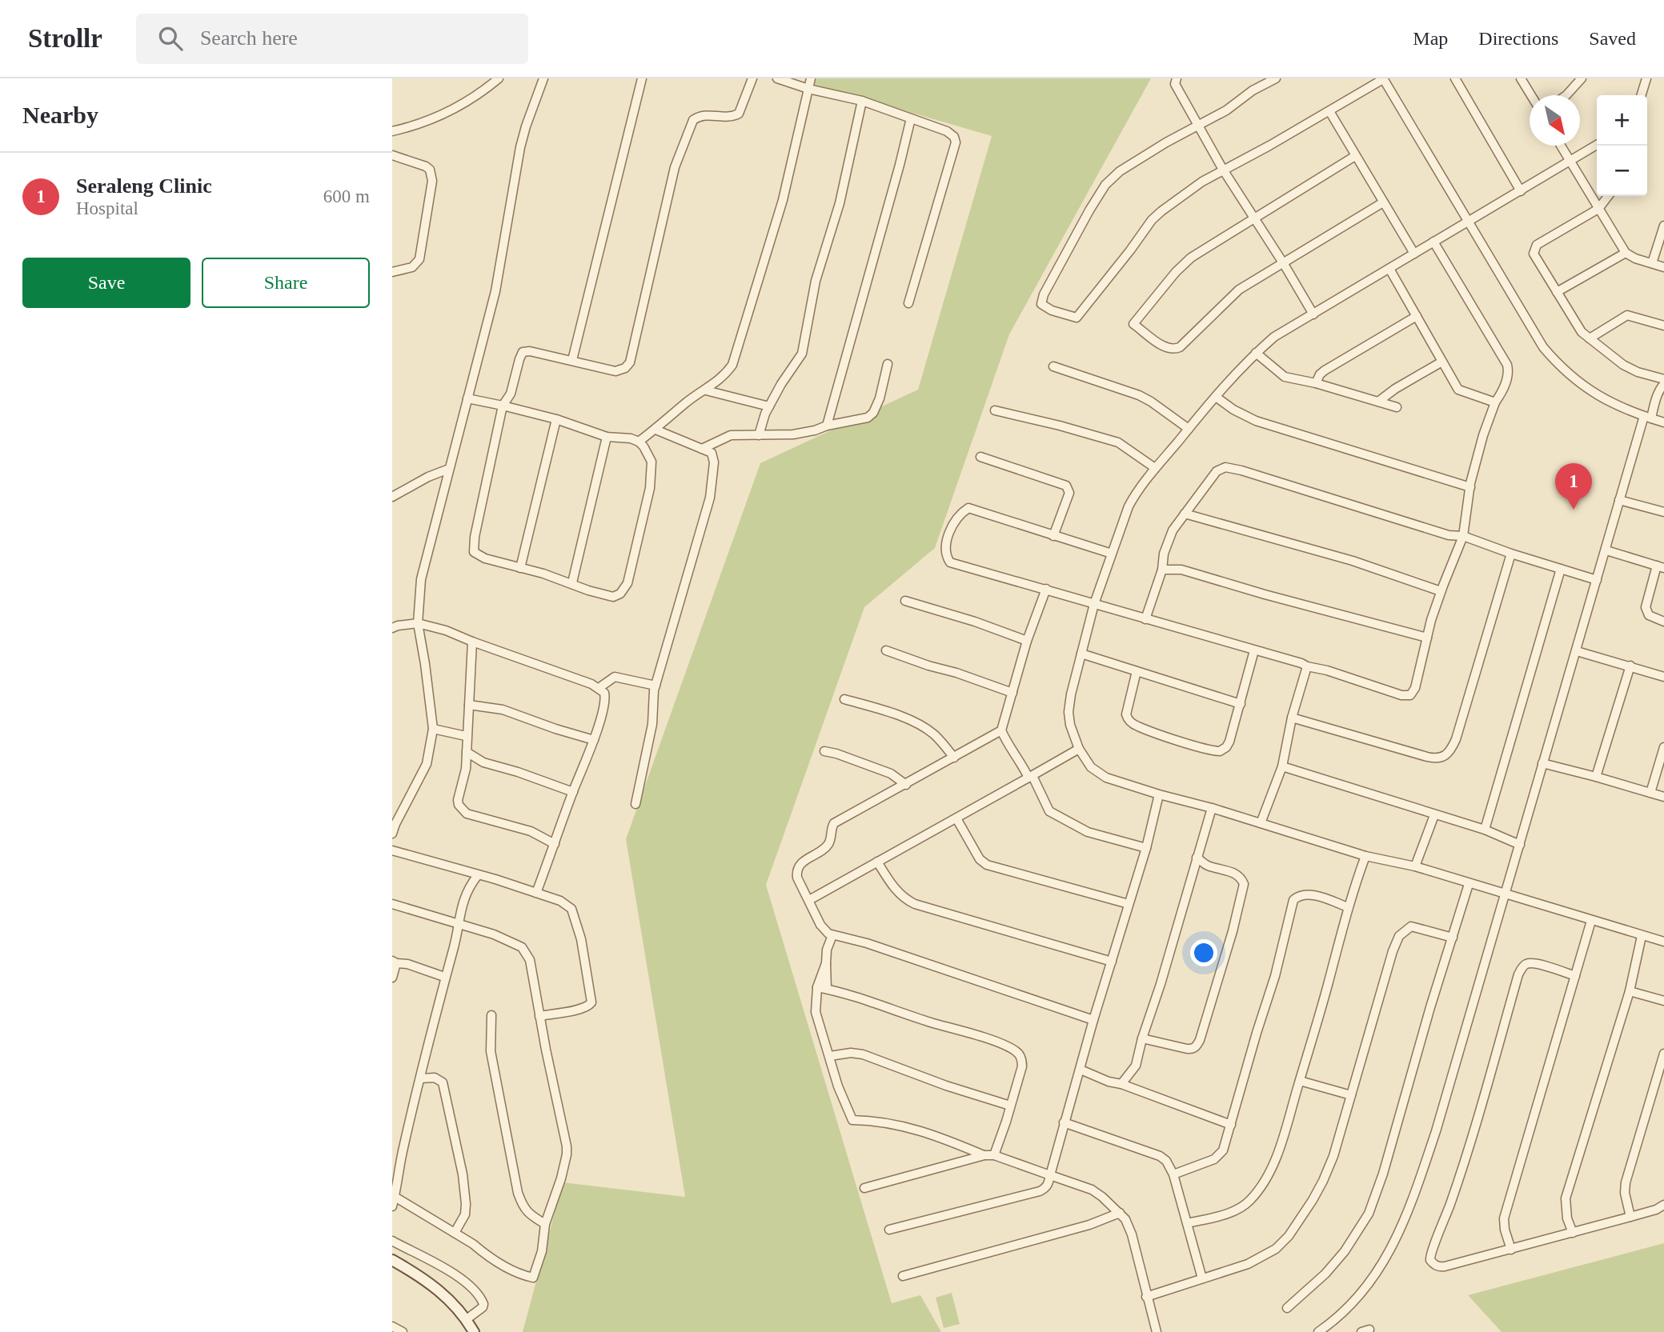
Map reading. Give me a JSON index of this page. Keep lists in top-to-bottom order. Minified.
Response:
{"north":"bottom right","page":{"header":"Strollr","search":"Search here","nav":["Map","Directions","Saved"],"heading":"Nearby","map_buttons":["+","−"],"list":[{"mark":"1","name":"Seraleng Clinic","note":"Hospital","value":"600 m"}],"buttons":["Save","Share"],"pins":"1"}}
